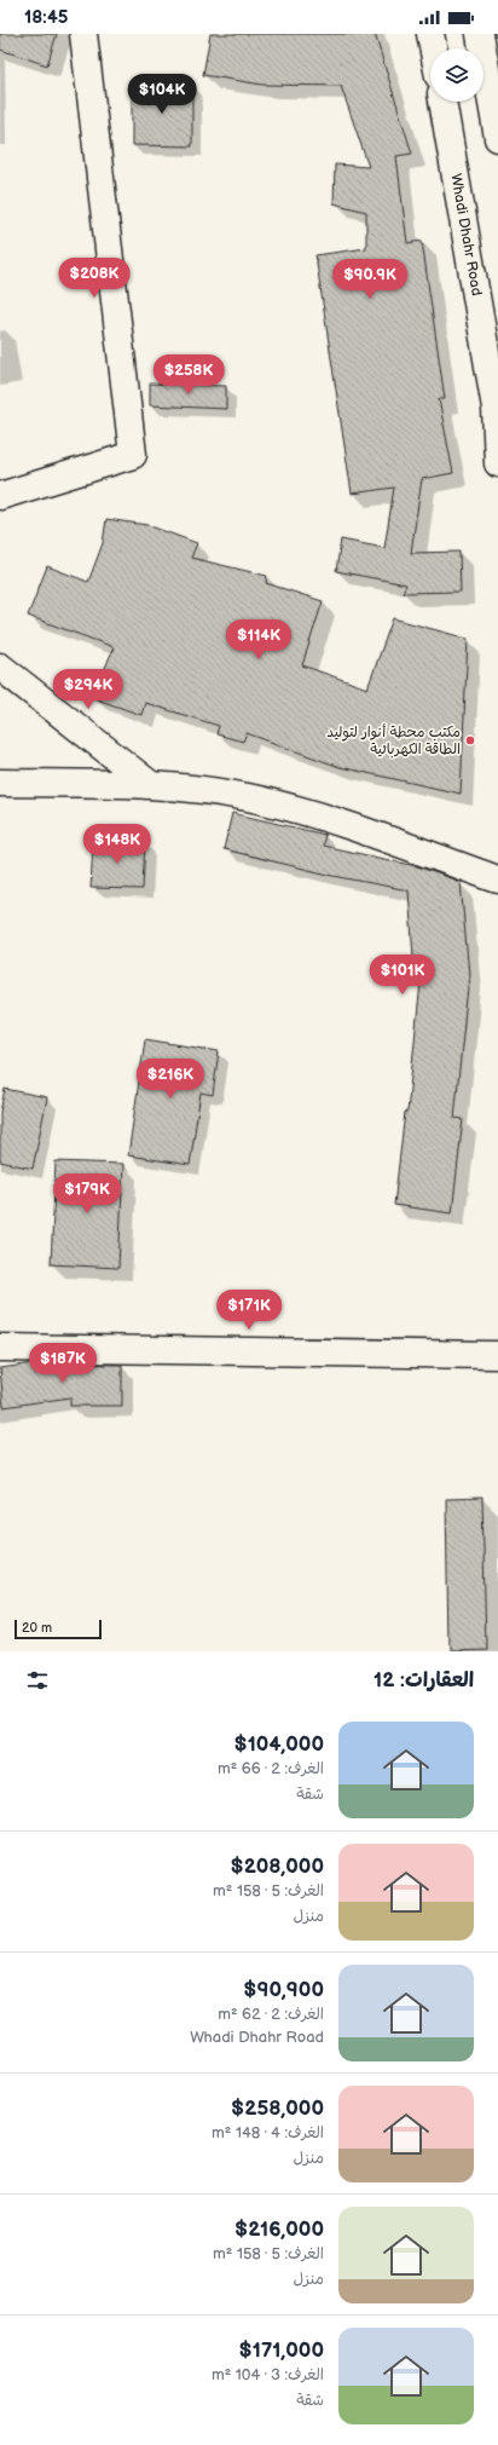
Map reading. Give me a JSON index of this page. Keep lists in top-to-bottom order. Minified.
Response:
{"streets":{"street":["Whadi Dhahr Road"]},"places":["مكتب محطة أنوار لتوليد الطاقة الكهربائية"],"scale_bar":"20 m","page":{"status":"18:45","price":["$104K","$208K","$90.9K","$258K","$114K","$294K","$148K","$101K","$216K","$179K","$171K","$187K"],"scale":"20 m","heading":"العقارات: 12","list":[{"name":"$104,000","note":"الغرف: 2 · 66 m² · شقة"},{"name":"$208,000","note":"الغرف: 5 · 158 m² · منزل"},{"name":"$90,900","note":"الغرف: 2 · 62 m² · Whadi Dhahr Road"},{"name":"$258,000","note":"الغرف: 4 · 148 m² · منزل"},{"name":"$216,000","note":"الغرف: 5 · 158 m² · منزل"},{"name":"$171,000","note":"الغرف: 3 · 104 m² · شقة"}]}}
